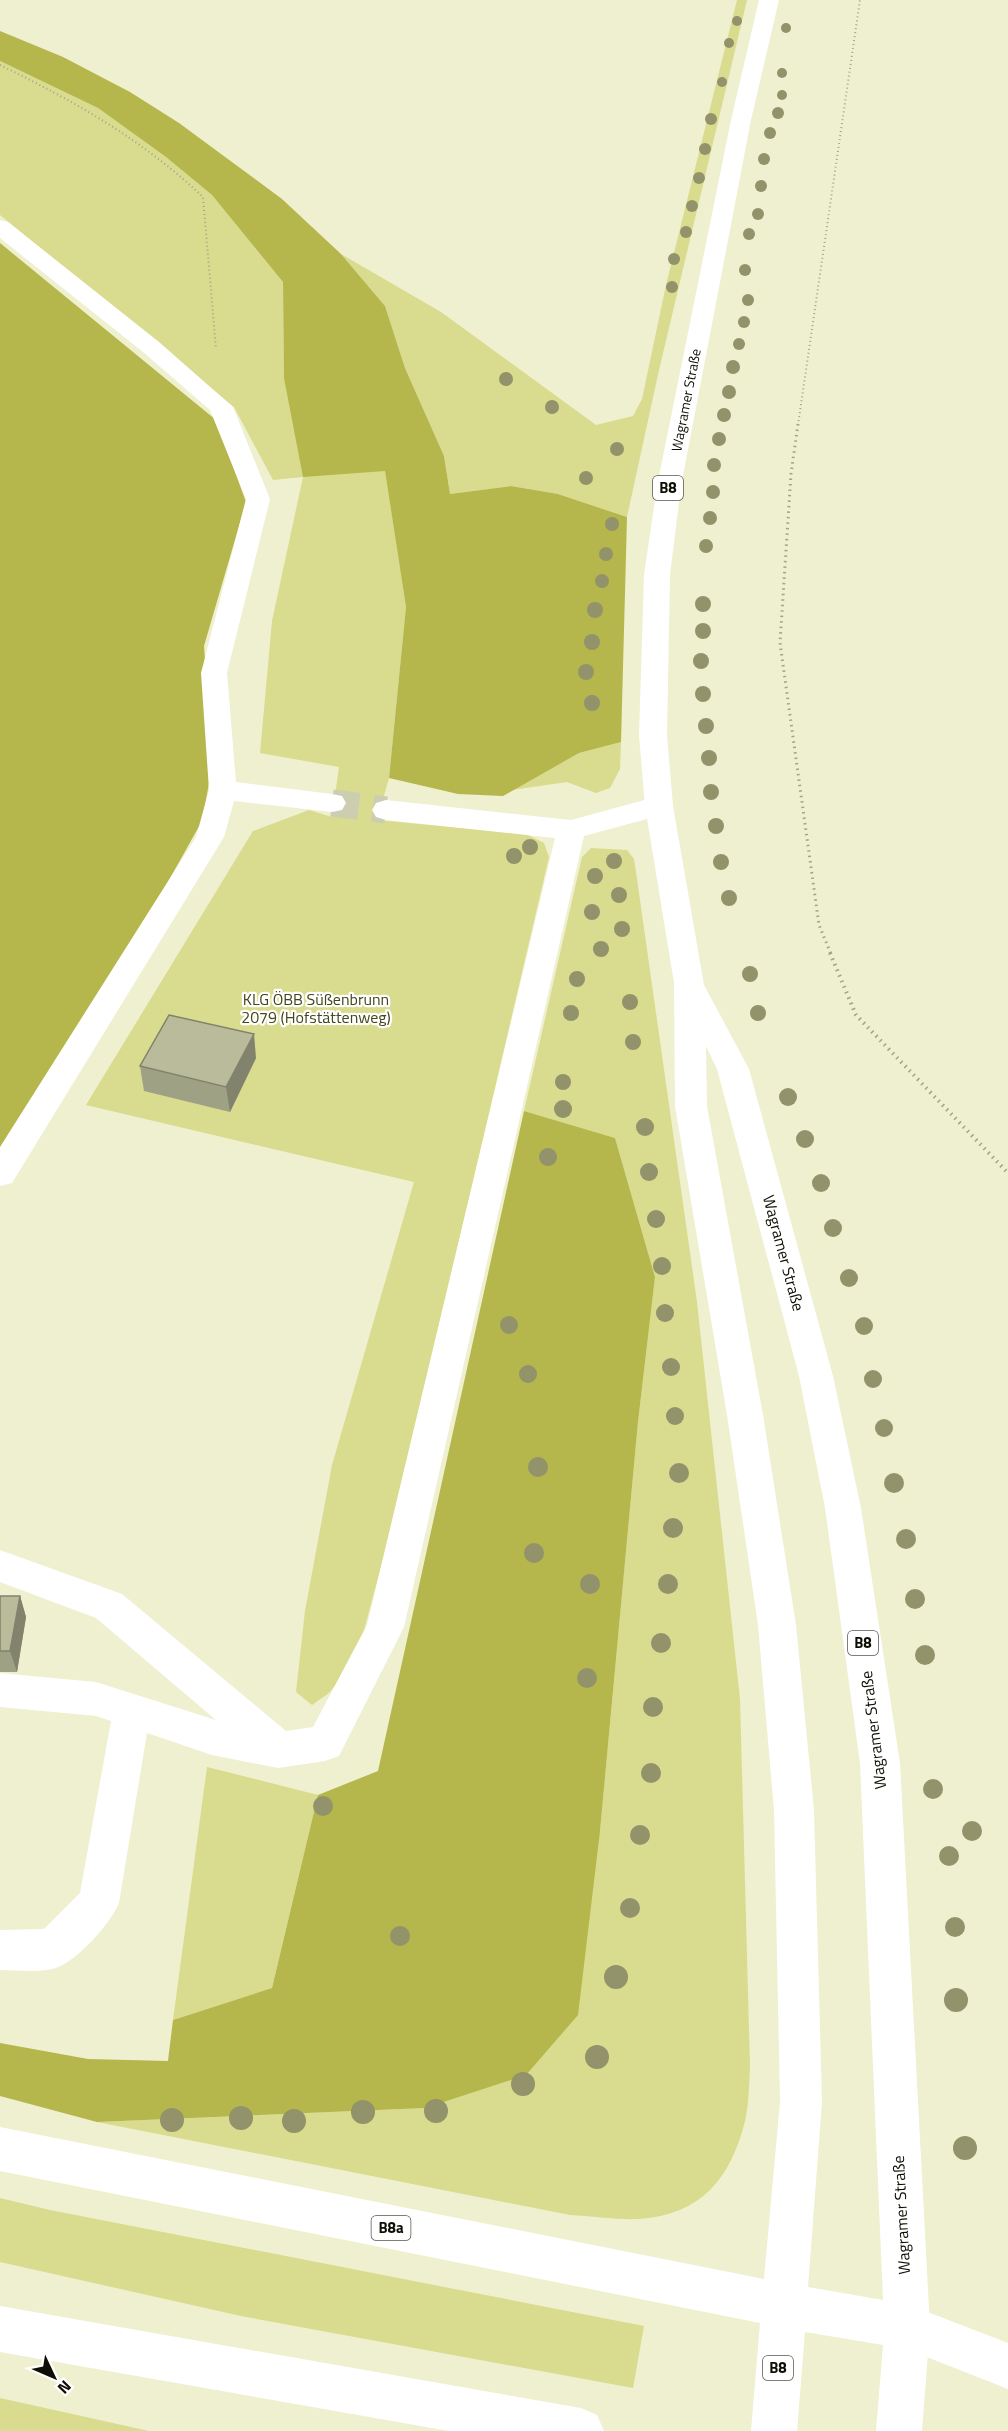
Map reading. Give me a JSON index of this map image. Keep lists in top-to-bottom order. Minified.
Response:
{"streets":{"main road":["Wagramer Straße","B8","B8a"]},"crossings":[["Wagramer Straße","B8a"]],"parks":["KLG ÖBB Süßenbrunn 2079 (Hofstättenweg)"],"north":"bottom right"}
